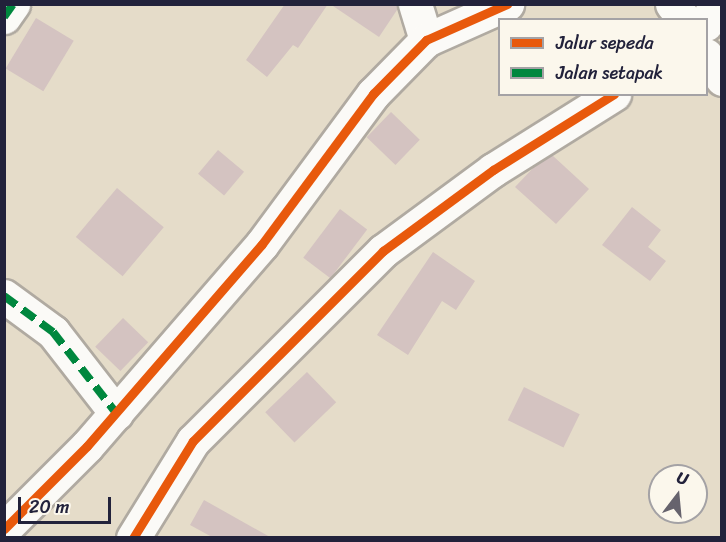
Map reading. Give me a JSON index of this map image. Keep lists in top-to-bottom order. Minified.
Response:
{"legend":["Jalur sepeda","Jalan setapak"],"scale_bar":"20 m","north":"top"}
